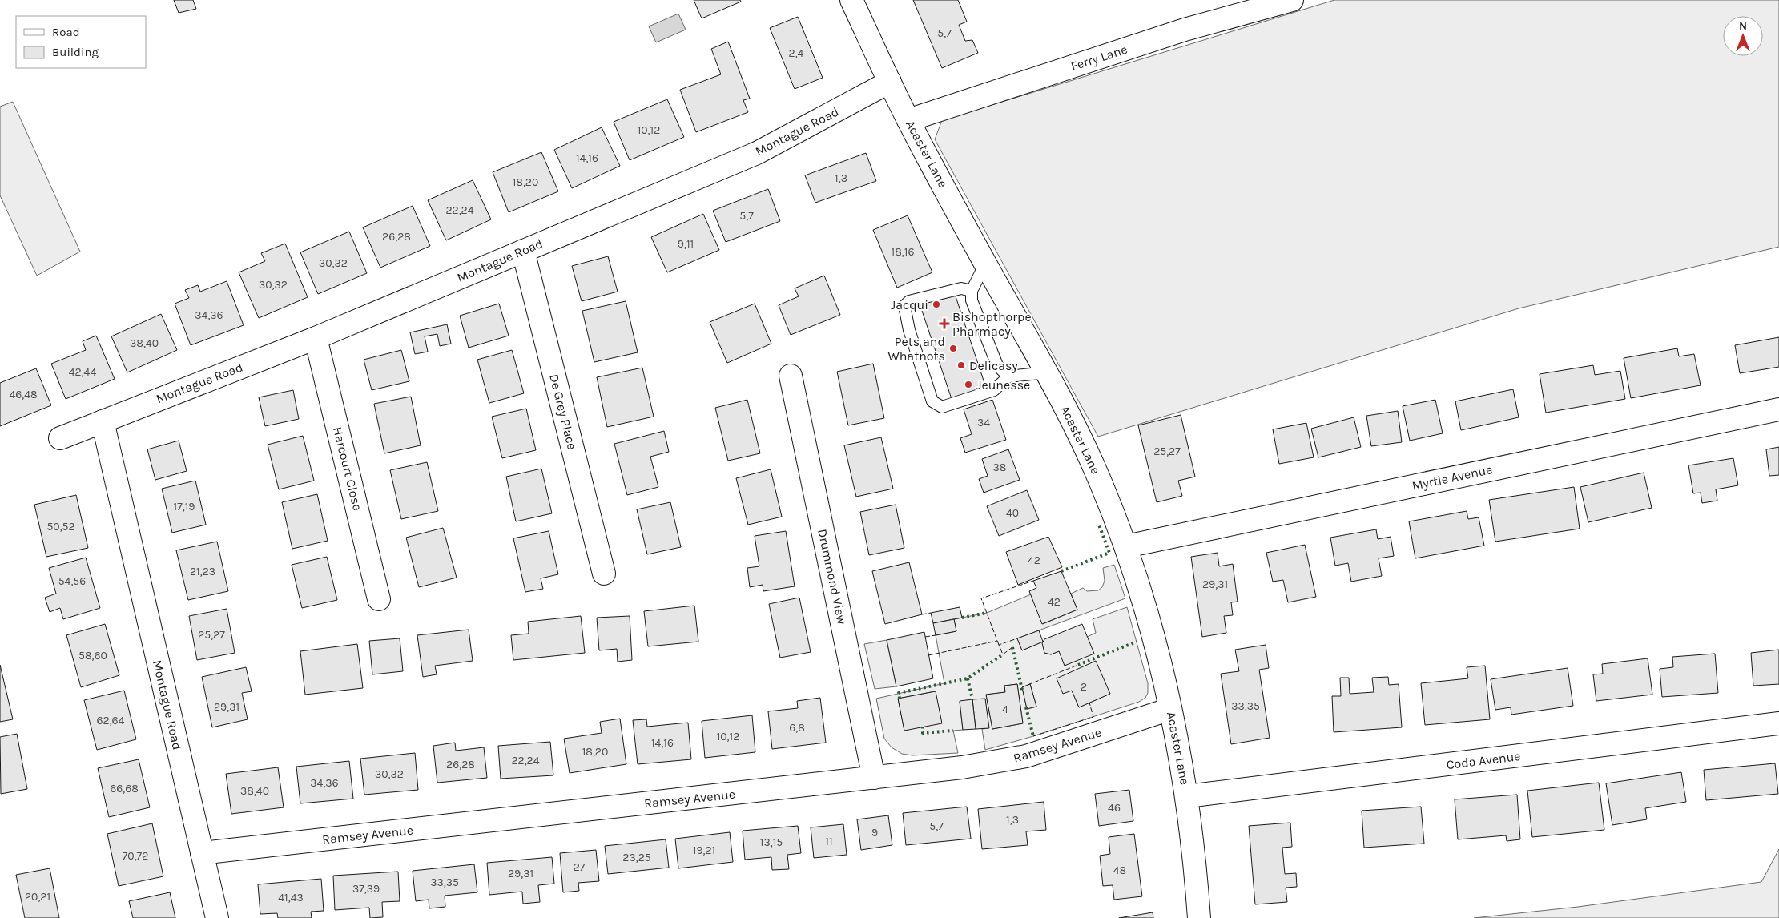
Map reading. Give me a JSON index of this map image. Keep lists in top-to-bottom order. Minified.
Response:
{"streets":{"street":["Ferry Lane","Montague Road","Acaster Lane","De Grey Place","Harcourt Close","Myrtle Avenue","Drummond View","Ramsey Avenue","Coda Avenue"]},"crossings":[["Ferry Lane","Acaster Lane"],["Montague Road","Acaster Lane"],["Montague Road","De Grey Place"],["Montague Road","Harcourt Close"],["Montague Road","Ramsey Avenue"],["Acaster Lane","Myrtle Avenue"],["Acaster Lane","Ramsey Avenue"],["Acaster Lane","Coda Avenue"],["Drummond View","Ramsey Avenue"]],"places":{"other":["Jacqui","Pets and Whatnots","Delicasy","Jeunesse"],"health":["Bishopthorpe Pharmacy"]},"house_numbers":["5,7","2,4","10,12","14,16","1,3","18,20","22,24","5,7","26,28","9,11","18,16","30,32","30,32","34,36","38,40","42,44","46,48","34","25,27","38","17,19","40","50,52","42","21,23","54,56","29,31","42","25,27","58,60","2","33,35","29,31","4","62,64","6,8","10,12","14,16","18,20","22,24","26,28","30,32","34,36","66,68","38,40","46","1,3","5,7","9","11","13,15","19,21","70,72","23,25","27","48","29,31","33,35","37,39","20,21","41,43"],"legend":["Road","Building"],"north":"top"}
